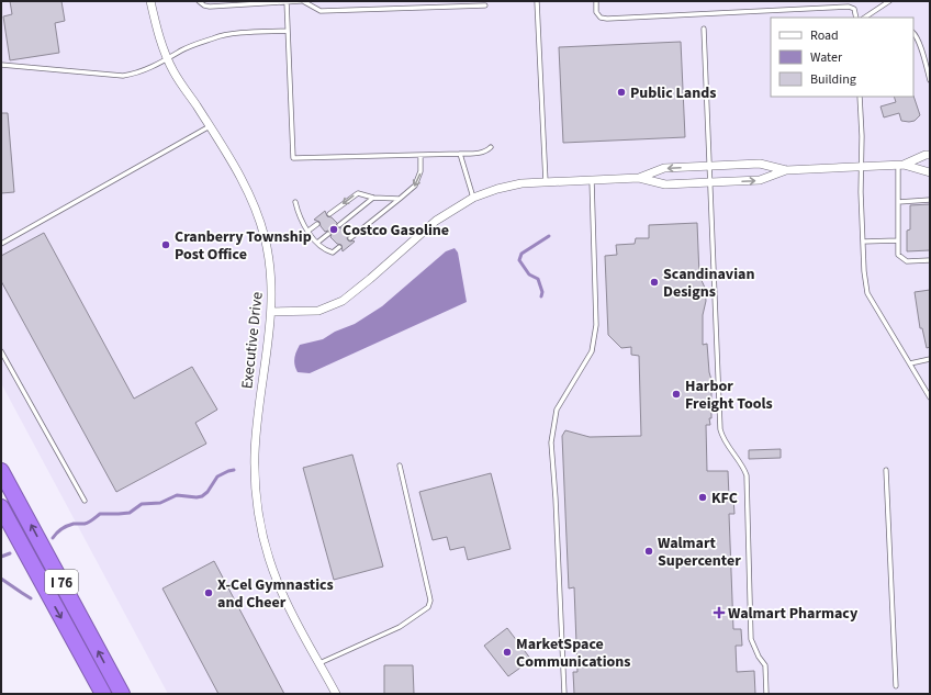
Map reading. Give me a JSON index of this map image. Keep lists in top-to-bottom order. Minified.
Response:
{"streets":{"highway":["I 76"],"street":["Executive Drive"]},"places":{"other":["Public Lands","Costco Gasoline","Cranberry Township Post Office","Scandinavian Designs","Harbor Freight Tools","KFC","Walmart Supercenter","X-Cel Gymnastics and Cheer","MarketSpace Communications"],"health":["Walmart Pharmacy"]},"legend":["Road","Water","Building"]}
